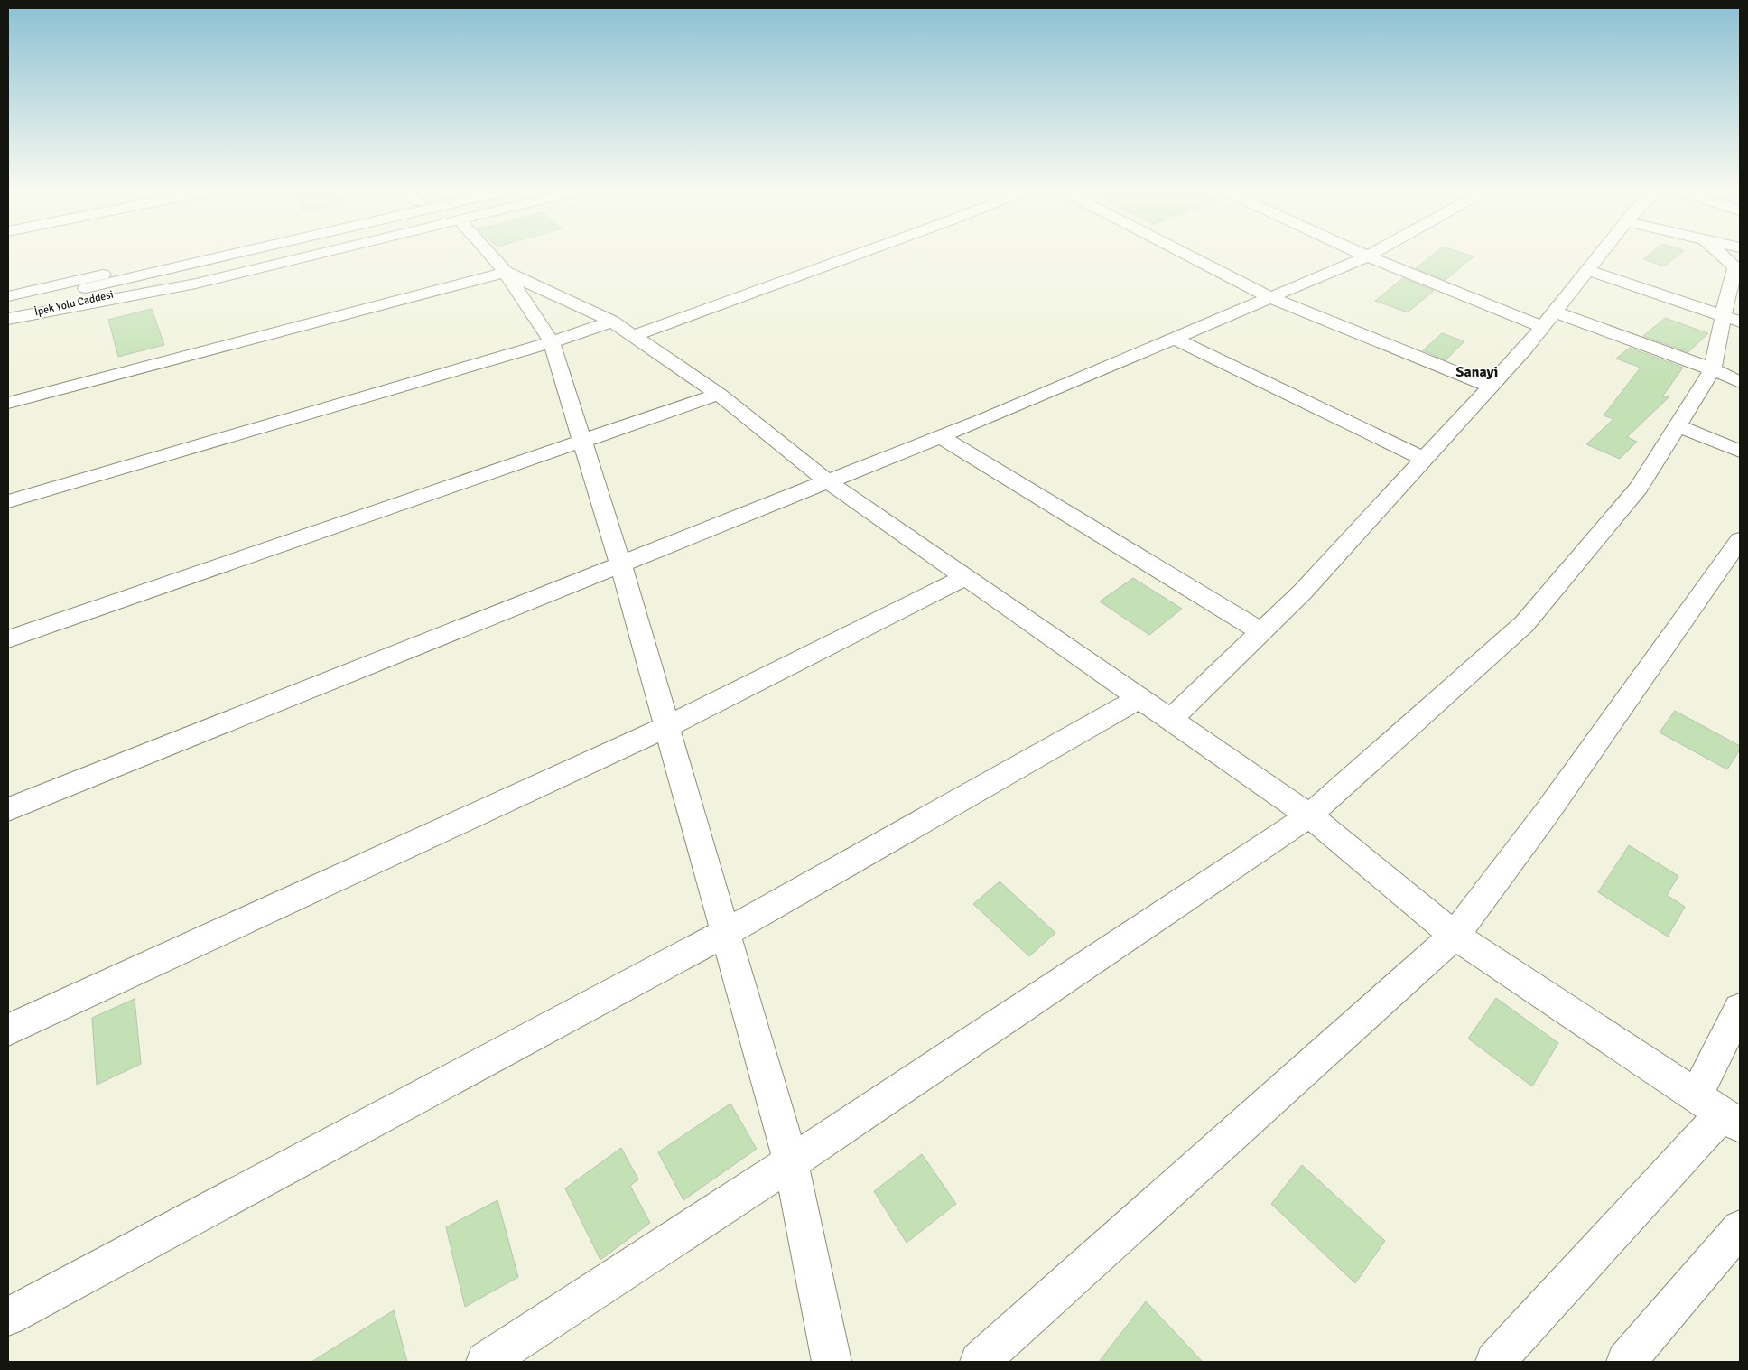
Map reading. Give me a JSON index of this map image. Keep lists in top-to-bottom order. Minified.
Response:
{"streets":{"main road":["İpek Yolu Caddesi"]},"districts":["Sanayi"]}
